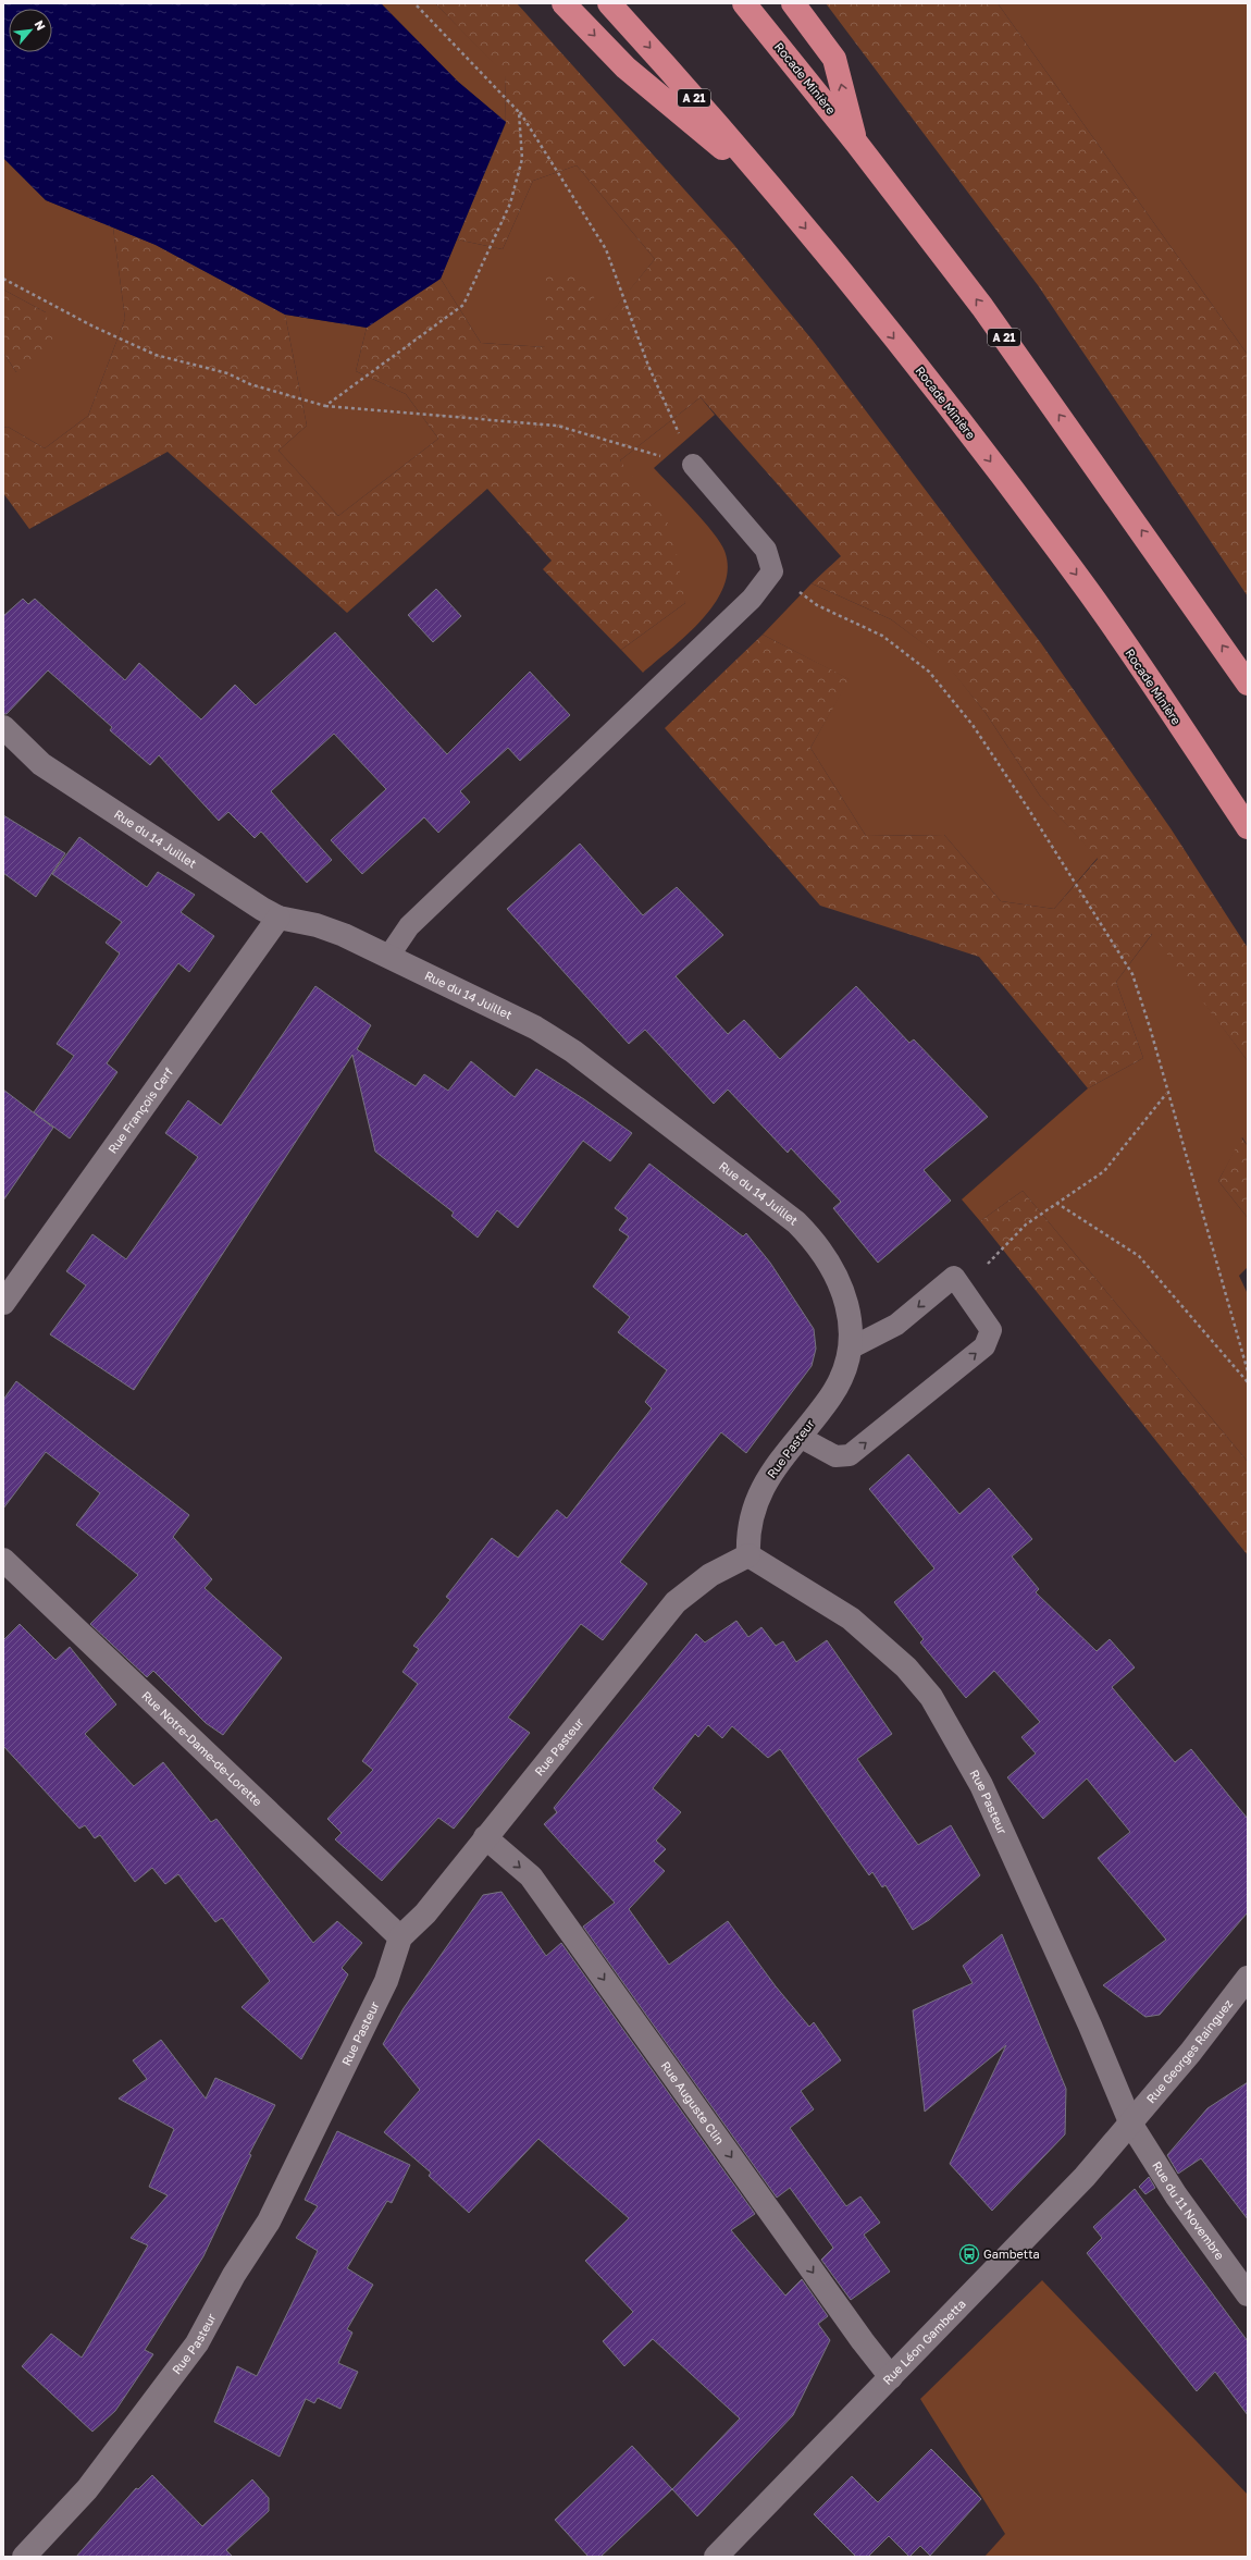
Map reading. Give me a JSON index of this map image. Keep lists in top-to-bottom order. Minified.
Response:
{"streets":{"highway":["Rocade Minière","A 21"],"street":["Rue du 14 Juillet","Rue François Cerf","Rue Pasteur","Rue Notre-Dame-de-Lorette","Rue Georges Rainguez","Rue Auguste Clin","Rue du 11 Novembre","Rue Léon Gambetta"]},"crossings":[["Rue du 14 Juillet","Rue François Cerf"],["Rue du 14 Juillet","Rue Pasteur"],["Rue Pasteur","Rue Notre-Dame-de-Lorette"],["Rue Pasteur","Rue Georges Rainguez"],["Rue Pasteur","Rue Auguste Clin"],["Rue Pasteur","Rue du 11 Novembre"],["Rue Pasteur","Rue Léon Gambetta"],["Rue Georges Rainguez","Rue du 11 Novembre"],["Rue Georges Rainguez","Rue Léon Gambetta"],["Rue Auguste Clin","Rue Léon Gambetta"],["Rue du 11 Novembre","Rue Léon Gambetta"]],"one_way":["Rue Auguste Clin"],"places":{"bus stop":["Gambetta"]},"north":"top right"}
